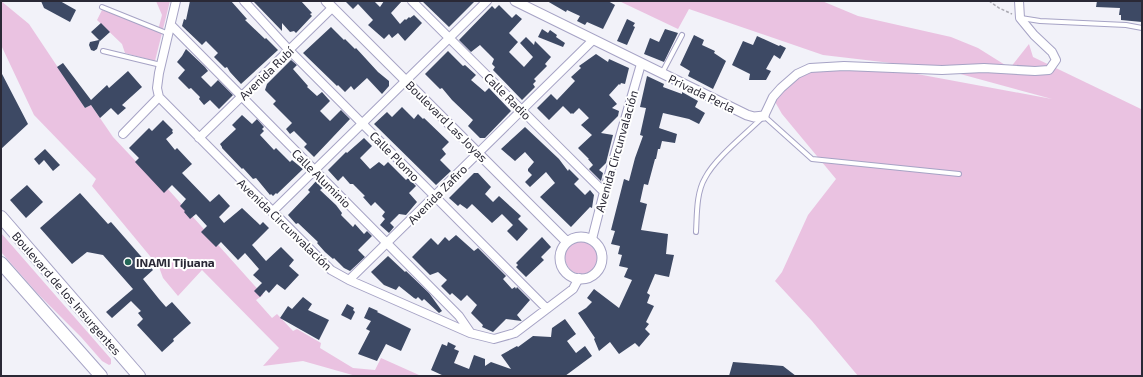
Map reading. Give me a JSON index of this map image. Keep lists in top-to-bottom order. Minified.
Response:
{"streets":{"main road":["Boulevard de los Insurgentes"],"street":["Avenida Rubí","Privada Perla","Calle Radio","Boulevard Las Joyas","Avenida Circunvalación","Calle Plomo","Calle Aluminio","Avenida Zafiro"]},"crossings":[["Avenida Rubí","Boulevard Las Joyas"],["Avenida Rubí","Avenida Circunvalación"],["Avenida Rubí","Calle Plomo"],["Avenida Rubí","Calle Aluminio"],["Privada Perla","Avenida Circunvalación"],["Privada Perla","Avenida Zafiro"],["Calle Radio","Avenida Circunvalación"],["Calle Radio","Avenida Zafiro"],["Boulevard Las Joyas","Avenida Circunvalación"],["Boulevard Las Joyas","Avenida Zafiro"],["Avenida Circunvalación","Calle Plomo"],["Avenida Circunvalación","Calle Aluminio"],["Avenida Circunvalación","Avenida Zafiro"],["Calle Plomo","Avenida Zafiro"],["Calle Aluminio","Avenida Zafiro"]],"places":["INAMI Tijuana"]}
